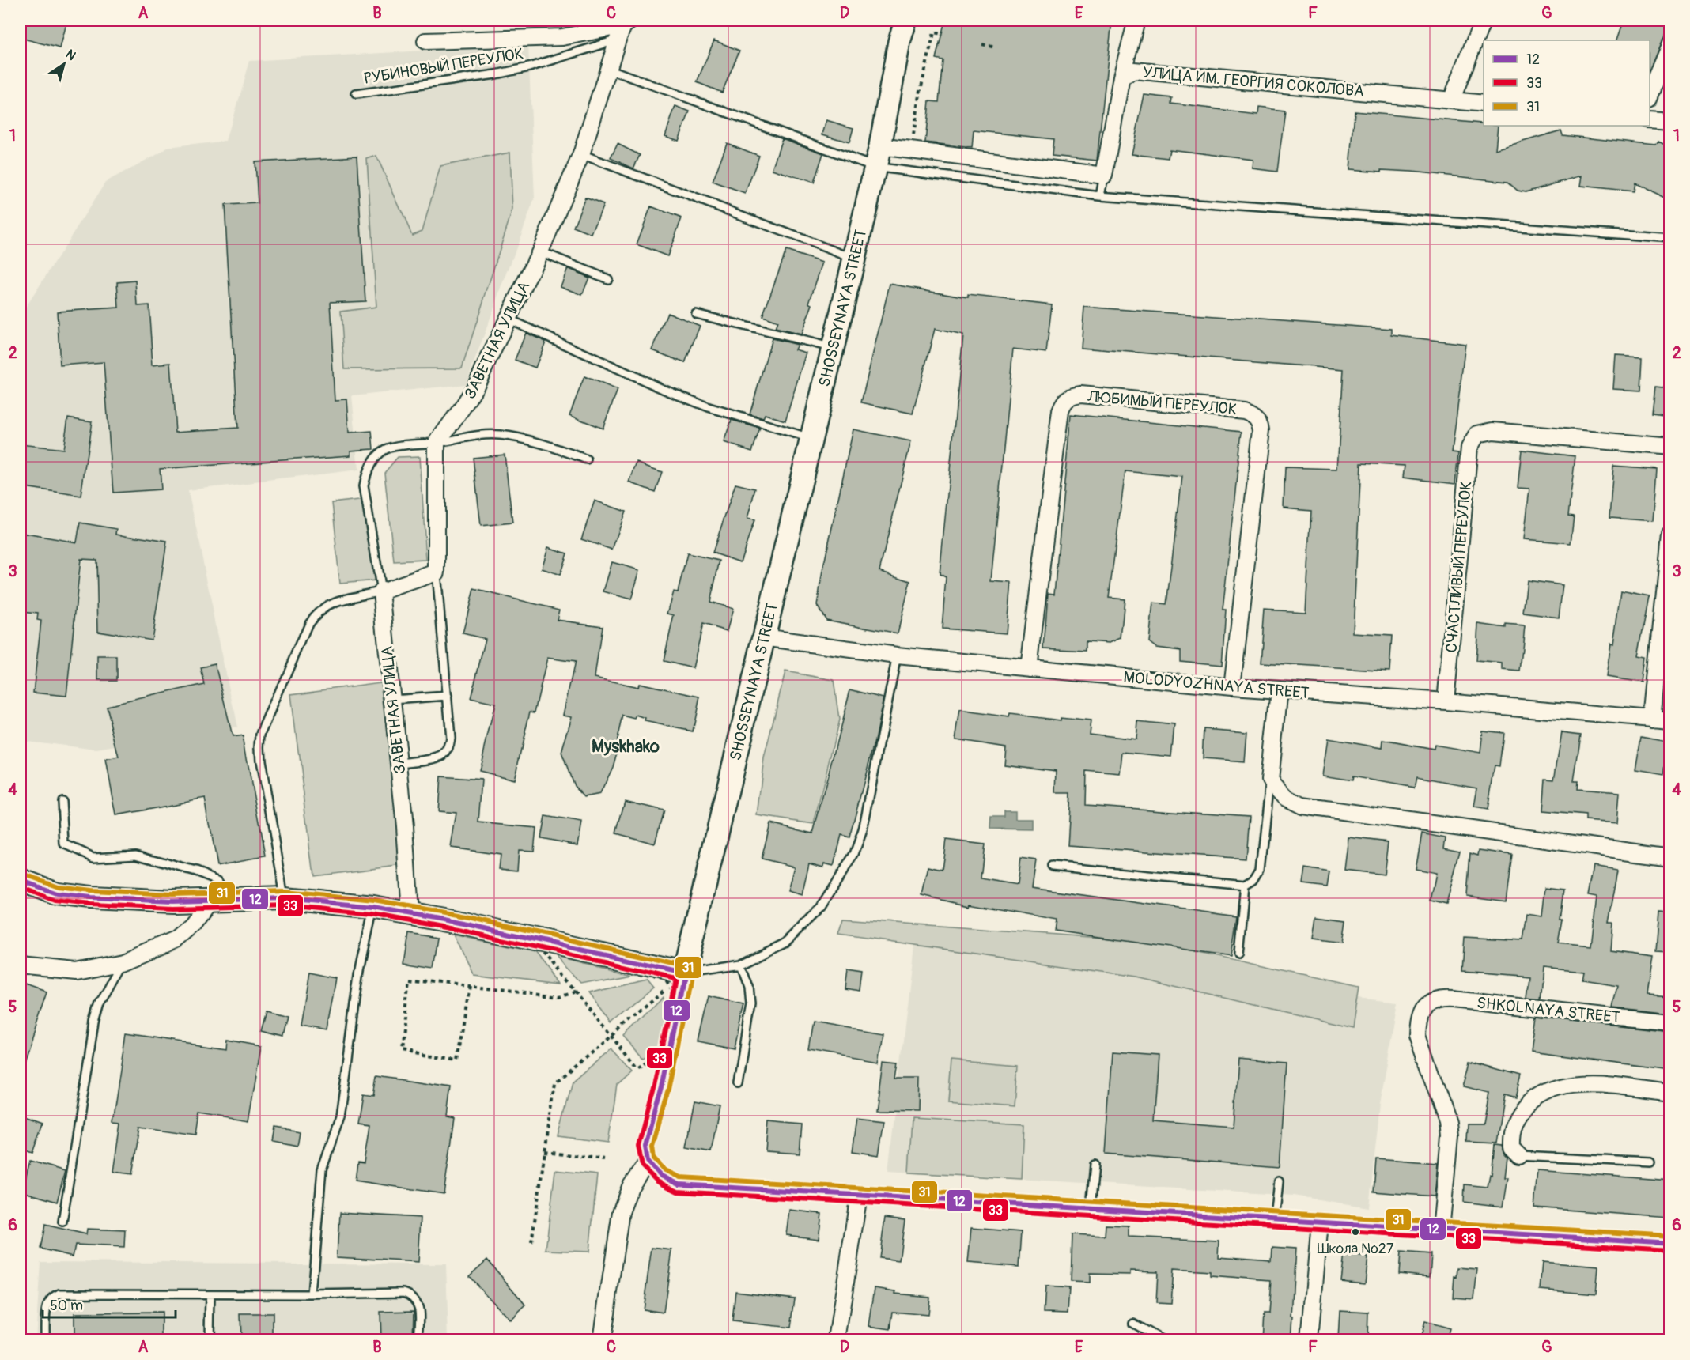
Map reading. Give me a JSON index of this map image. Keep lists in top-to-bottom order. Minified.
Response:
{"streets":{"street":["УЛИЦА ИМ. ГЕОРГИЯ СОКОЛОВА","SHOSSEYNAYA STREET","ЗАВЕТНАЯ УЛИЦА","ЛЮБИМЫЙ ПЕРЕУЛОК","СЧАСТЛИВЫЙ ПЕРЕУЛОК","MOLODYOZHNAYA STREET","SHKOLNAYA STREET"],"lane":["РУБИНОВЫЙ ПЕРЕУЛОК"]},"crossings":[["РУБИНОВЫЙ ПЕРЕУЛОК","ЗАВЕТНАЯ УЛИЦА"],["SHOSSEYNAYA STREET","MOLODYOZHNAYA STREET"],["ЛЮБИМЫЙ ПЕРЕУЛОК","MOLODYOZHNAYA STREET"],["СЧАСТЛИВЫЙ ПЕРЕУЛОК","MOLODYOZHNAYA STREET"]],"districts":["Myskhako"],"places":["Школа №27"],"lines":["transit line 31","transit line 12","transit line 33"],"legend":["12","33","31"],"scale_bar":"50 m","north":"top right","grid":{"columns":["A","B","C","D","E","F","G"],"rows":["1","2","3","4","5","6"]}}
